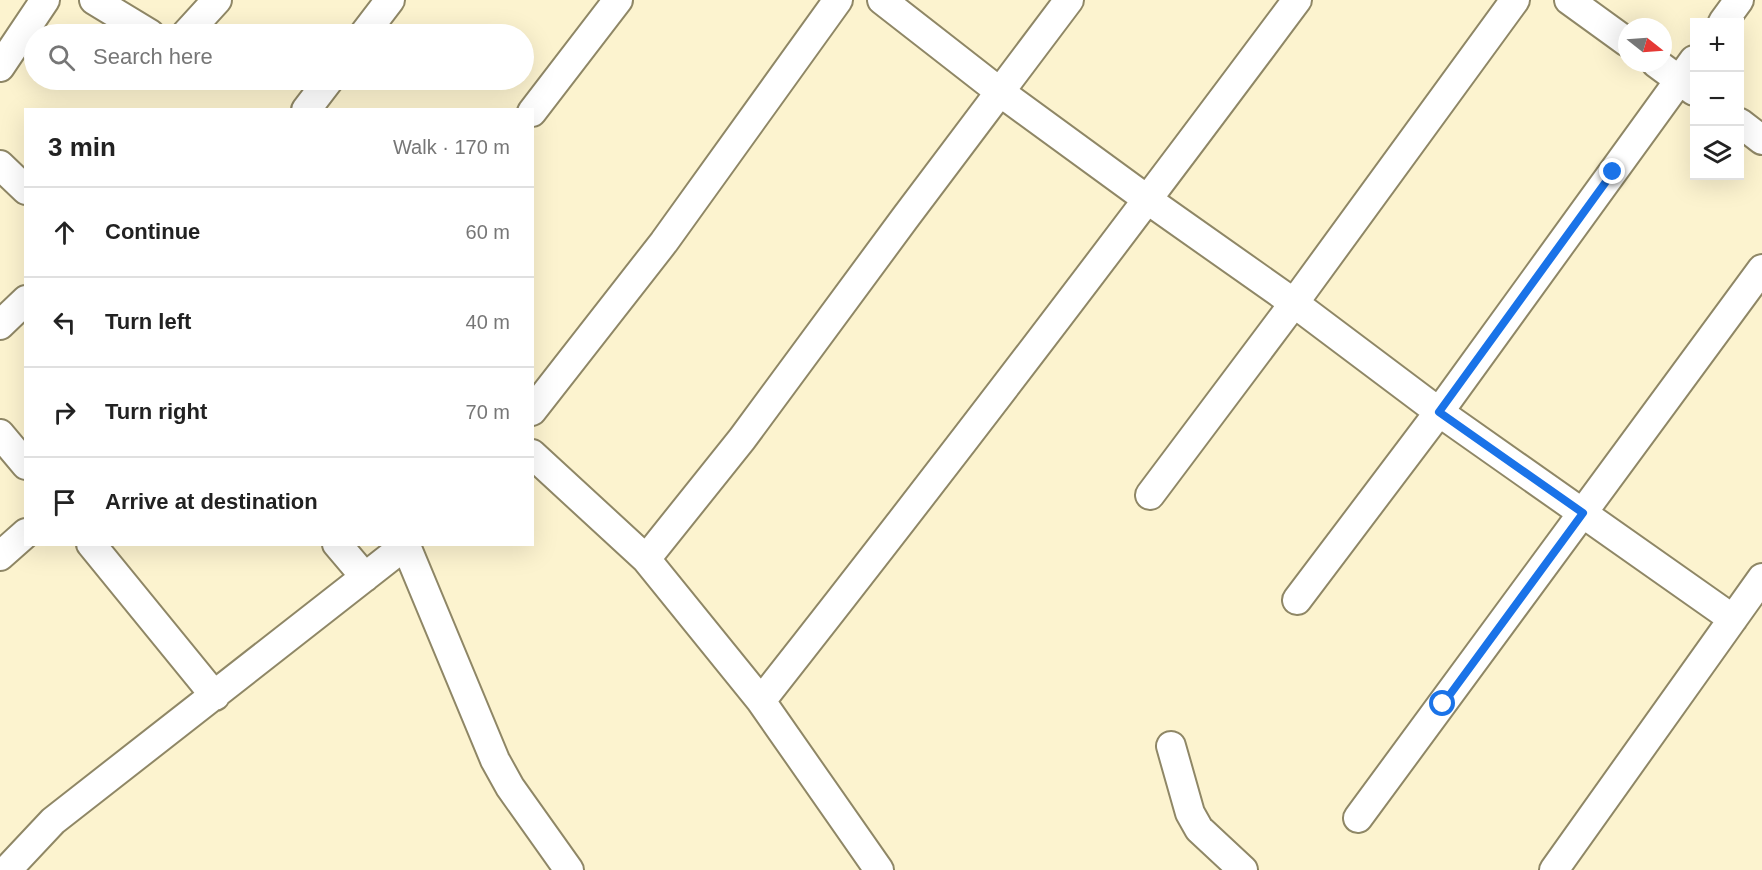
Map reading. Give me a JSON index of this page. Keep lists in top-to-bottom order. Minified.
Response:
{"north":"right","page":{"map_buttons":["+","−"],"search":"Search here","heading":["3 min","Walk · 170 m"],"list":[["Continue","60 m"],["Turn left","40 m"],["Turn right","70 m"],"Arrive at destination"]}}
